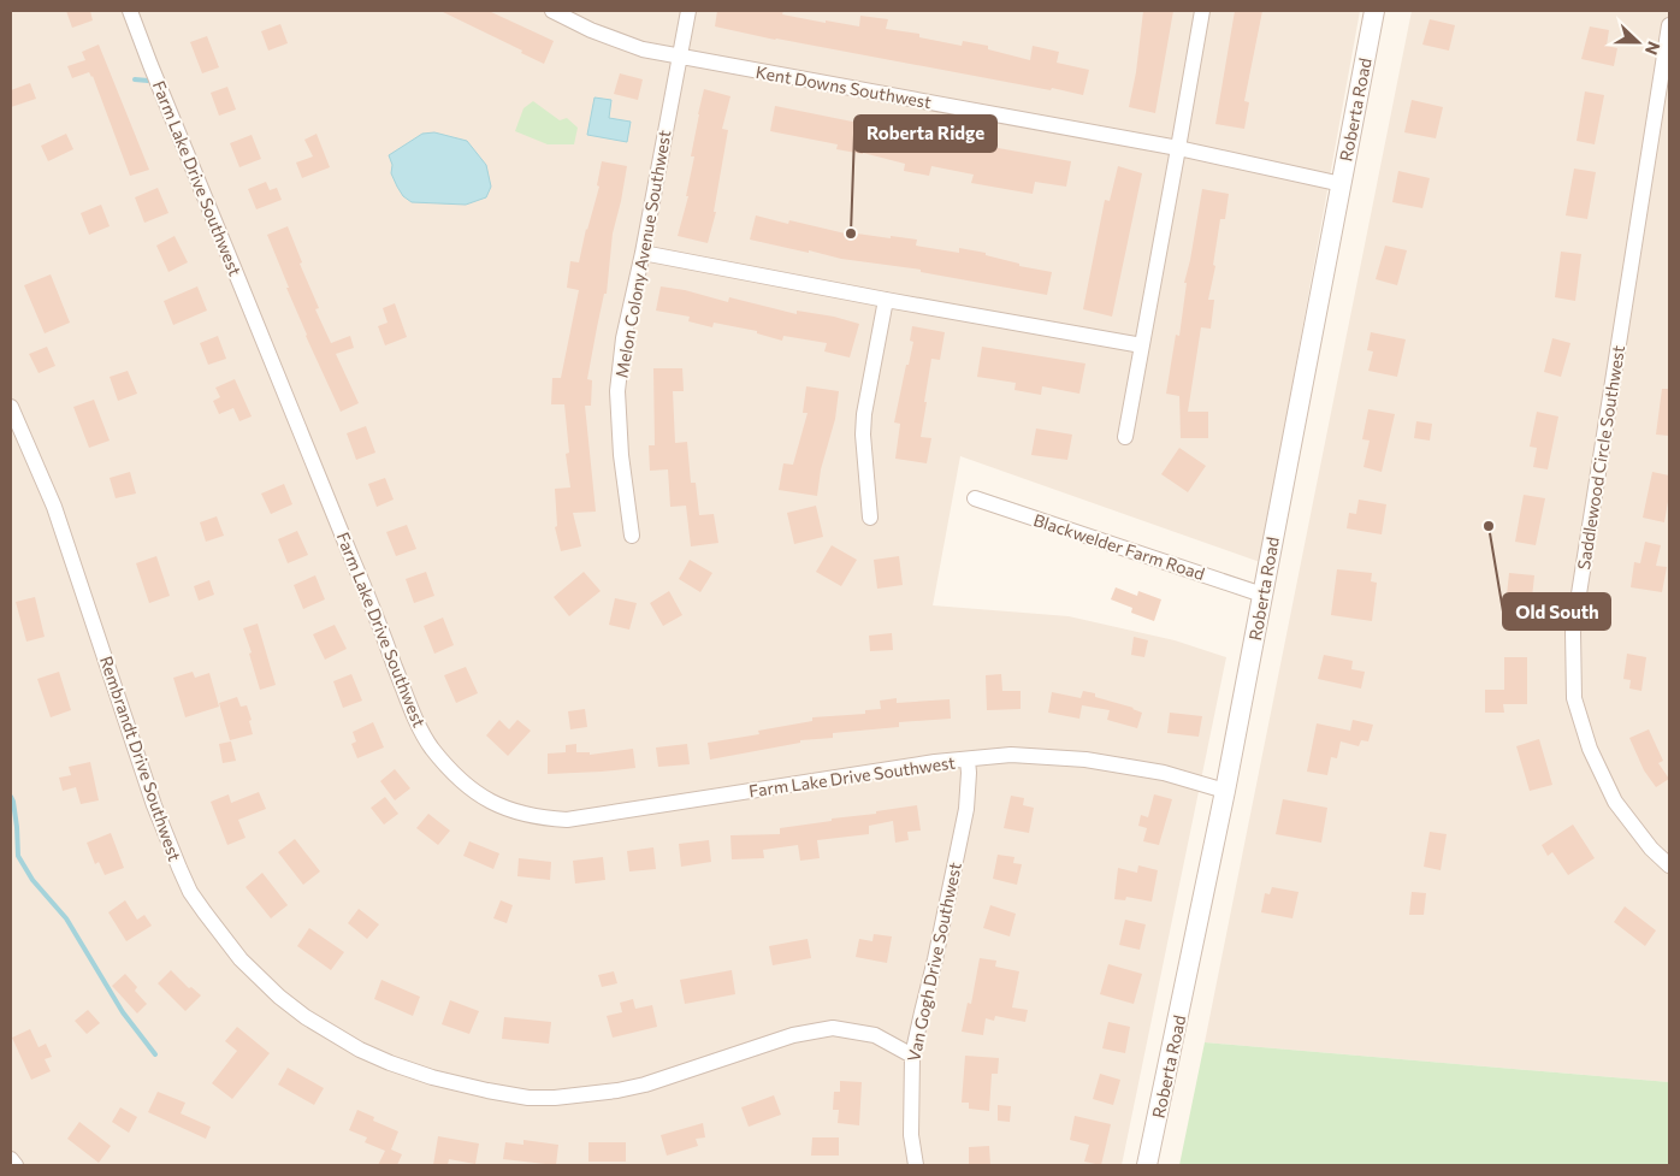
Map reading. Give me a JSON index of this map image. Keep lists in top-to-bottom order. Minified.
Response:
{"streets":{"street":["Kent Downs Southwest","Roberta Road","Farm Lake Drive Southwest","Melon Colony Avenue Southwest","Saddlewood Circle Southwest","Blackwelder Farm Road","Rembrandt Drive Southwest","Van Gogh Drive Southwest"]},"crossings":[["Kent Downs Southwest","Roberta Road"],["Kent Downs Southwest","Melon Colony Avenue Southwest"],["Roberta Road","Farm Lake Drive Southwest"],["Roberta Road","Blackwelder Farm Road"],["Farm Lake Drive Southwest","Van Gogh Drive Southwest"],["Rembrandt Drive Southwest","Van Gogh Drive Southwest"]],"places":["Roberta Ridge","Old South"],"north":"right"}
